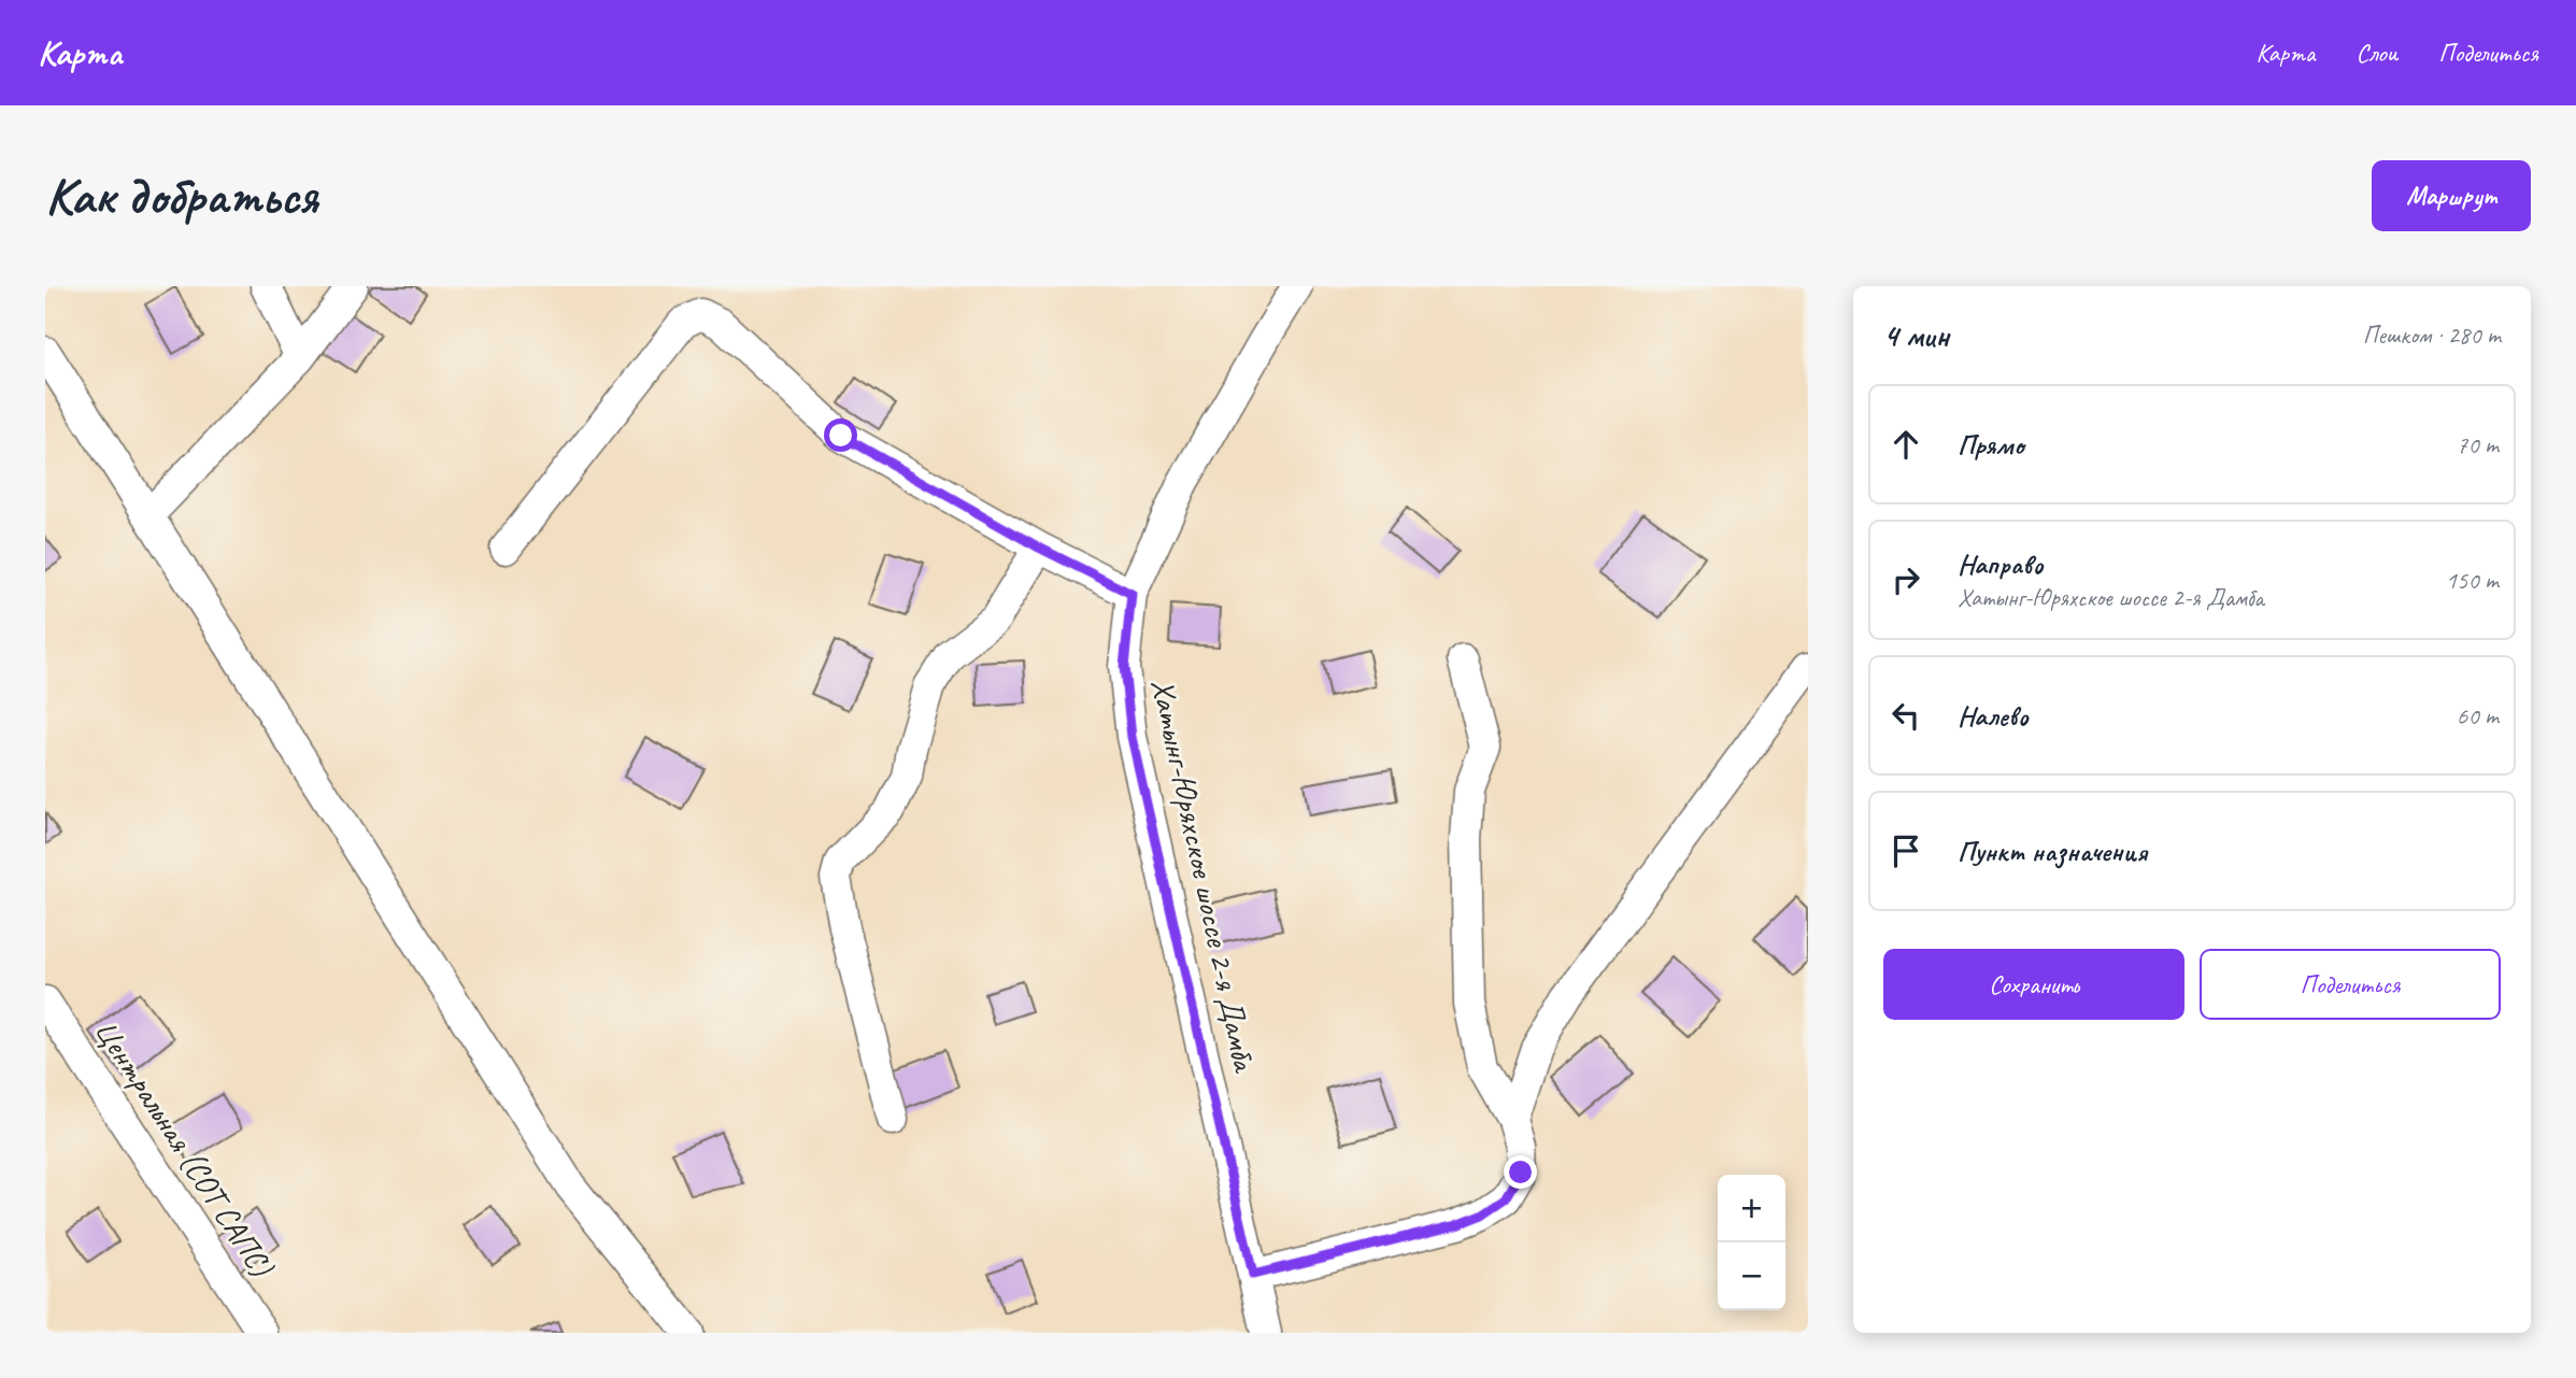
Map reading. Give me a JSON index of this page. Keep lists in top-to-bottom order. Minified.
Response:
{"streets":{"street":["Хатынг-Юряхское шоссе 2-я Дамба","Центральная (СОТ САПС)"]},"page":{"header":"Карта","nav":["Карта","Слои","Поделиться"],"buttons":["Маршрут",["Сохранить","Поделиться"]],"title":"Как добраться","heading":["4 мин","Пешком · 280 m"],"list":[["Прямо","70 m"],["Направо","Хатынг-Юряхское шоссе 2-я Дамба","150 m"],["Налево","60 m"],"Пункт назначения"],"map_buttons":["+","−"]}}
